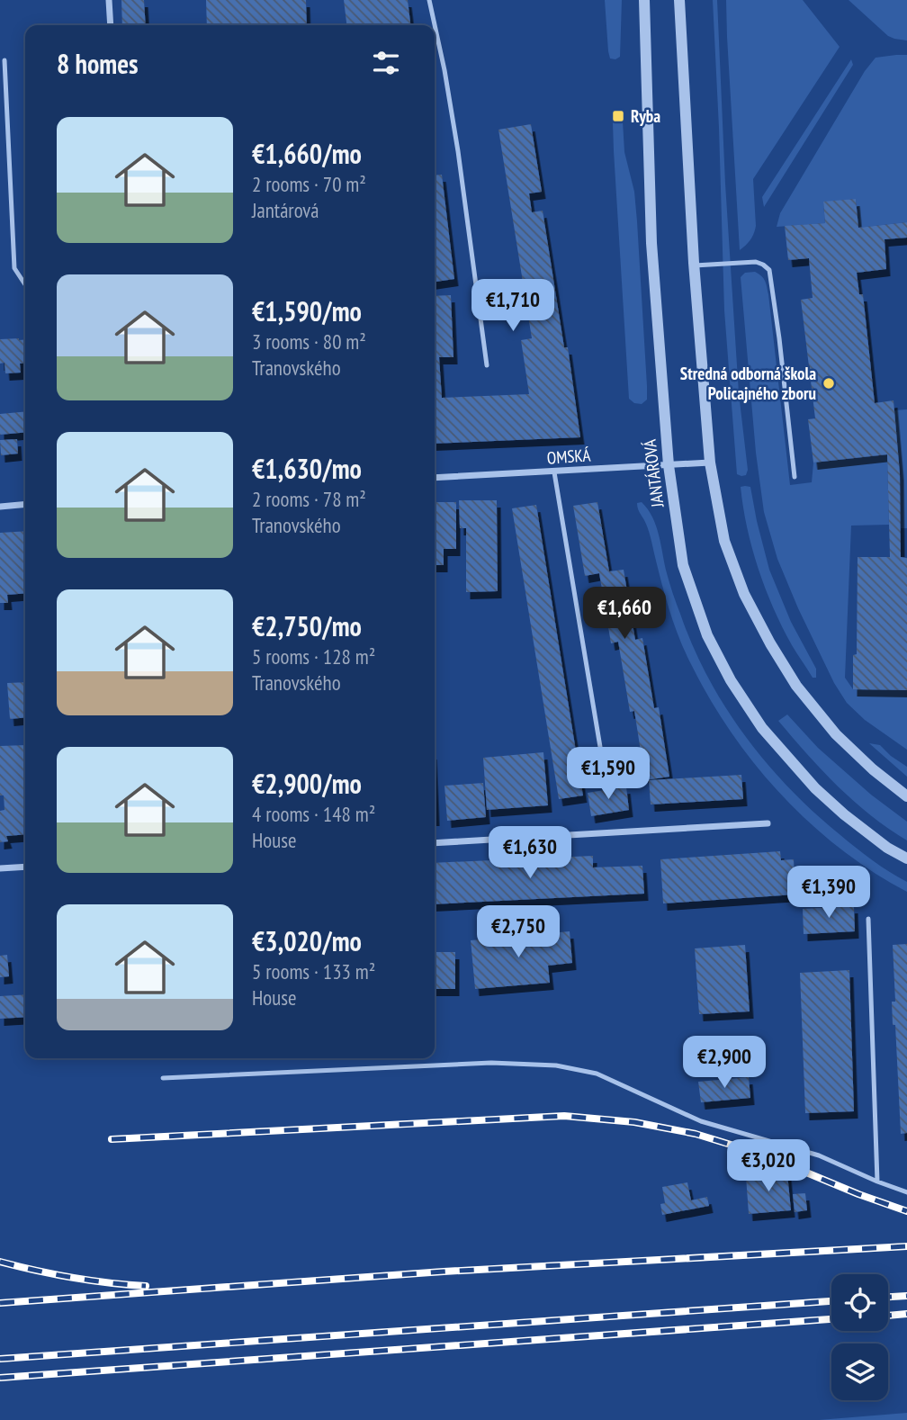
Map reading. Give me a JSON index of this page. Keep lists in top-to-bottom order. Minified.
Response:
{"streets":{"street":["OMSKÁ","JANTÁROVÁ"]},"crossings":[["OMSKÁ","JANTÁROVÁ"]],"places":{"transit":["Ryba"],"other":["Stredná odborná škola Policajného zboru"]},"page":{"heading":"8 homes","list":[{"name":"€1,660/mo","note":"2 rooms · 70 m² · Jantárová"},{"name":"€1,590/mo","note":"3 rooms · 80 m² · Tranovského"},{"name":"€1,630/mo","note":"2 rooms · 78 m² · Tranovského"},{"name":"€2,750/mo","note":"5 rooms · 128 m² · Tranovského"},{"name":"€2,900/mo","note":"4 rooms · 148 m² · House"},{"name":"€3,020/mo","note":"5 rooms · 133 m² · House"}],"price":["€1,710","€1,660","€1,590","€1,630","€1,390","€2,750","€2,900","€3,020"]}}
